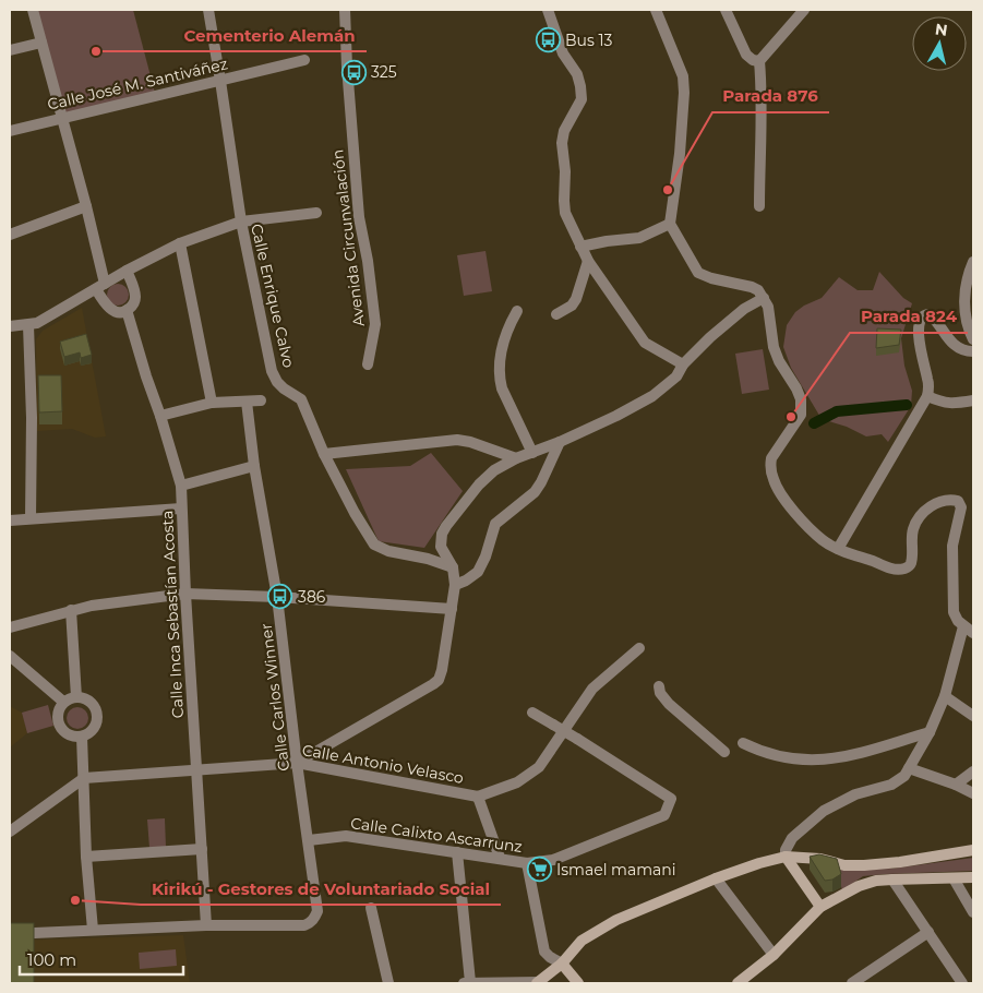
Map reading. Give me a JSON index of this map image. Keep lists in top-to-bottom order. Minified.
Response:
{"streets":{"street":["Calle José M. Santiváñez","Avenida Circunvalación","Calle Enrique Calvo","Calle Inca Sebastían Acosta","Calle Carlos Winner","Calle Antonio Velasco","Calle Calixto Ascarrunz"]},"crossings":[["Calle José M. Santiváñez","Calle Enrique Calvo"],["Calle Inca Sebastían Acosta","Calle Carlos Winner"],["Calle Inca Sebastían Acosta","Calle Antonio Velasco"],["Calle Carlos Winner","Calle Antonio Velasco"],["Calle Carlos Winner","Calle Calixto Ascarrunz"]],"places":{"bus stop":["Bus 13","325","386"],"other":["Cementerio Alemán","Parada 876","Parada 824","Kirikú - Gestores de Voluntariado Social"],"supermarket":["Ismael mamani"]},"scale_bar":"100 m","north":"top"}
